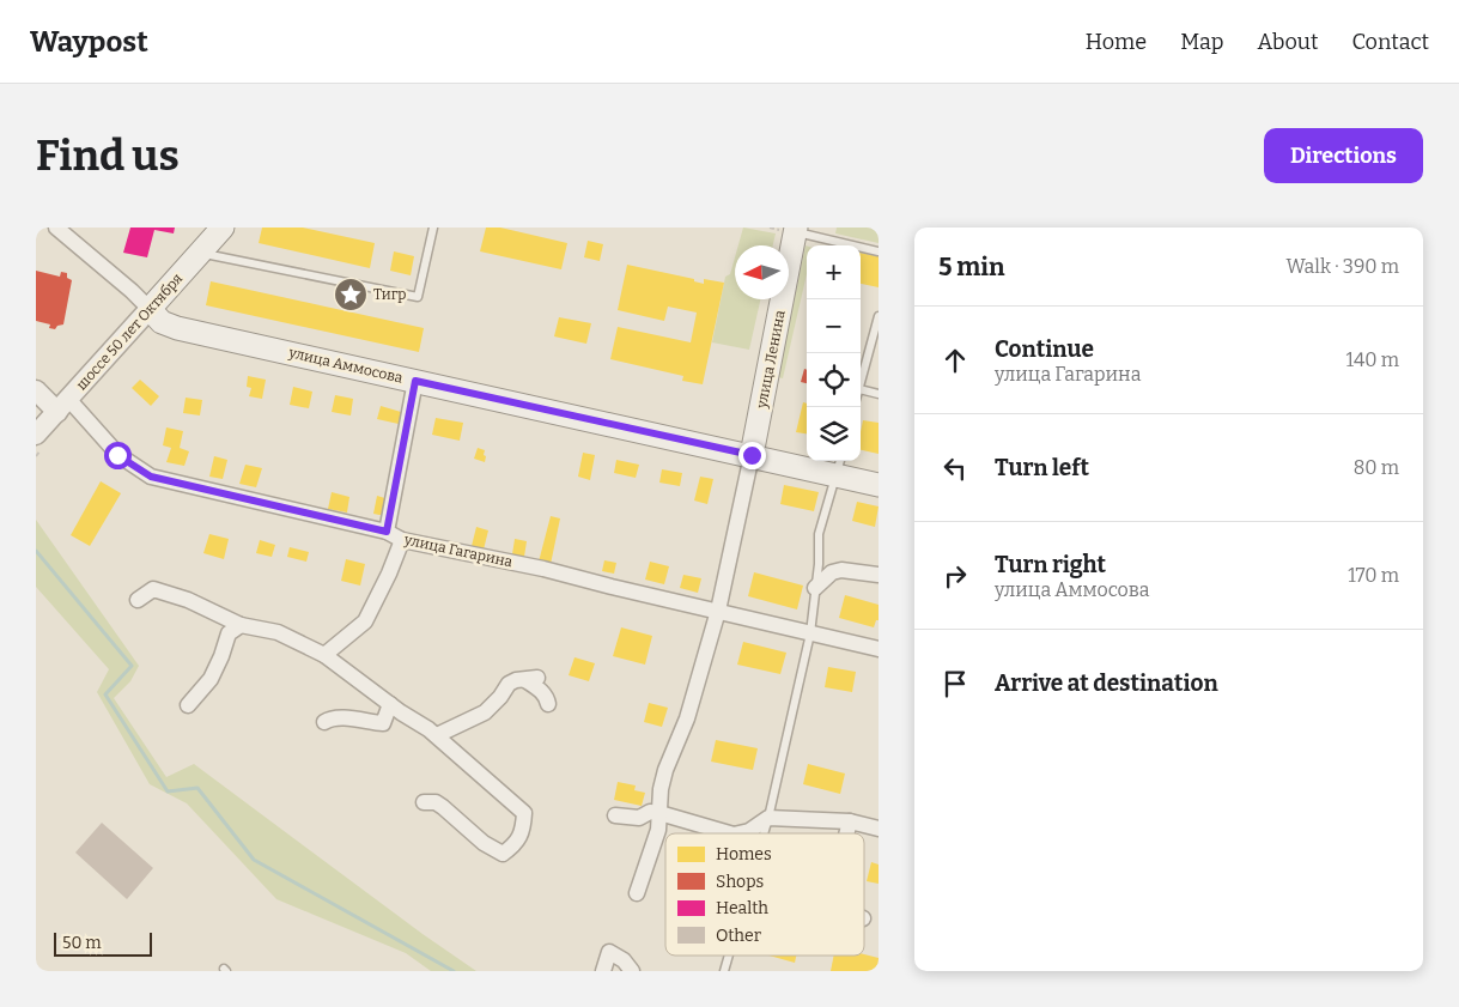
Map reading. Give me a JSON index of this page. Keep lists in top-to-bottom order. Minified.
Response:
{"streets":{"main road":["шоссе 50 лет Октября","улица Ленина","улица Аммосова"],"street":["улица Гагарина"]},"crossings":[["шоссе 50 лет Октября","улица Аммосова"],["шоссе 50 лет Октября","улица Гагарина"],["улица Ленина","улица Аммосова"]],"places":{"place":["Тигр"]},"legend":["Homes","Shops","Health","Other"],"scale_bar":"50 m","north":"left","page":{"header":"Waypost","nav":["Home","Map","About","Contact"],"buttons":"Directions","title":"Find us","heading":["5 min","Walk · 390 m"],"map_buttons":["+","−"],"list":[["Continue","улица Гагарина","140 m"],["Turn left","80 m"],["Turn right","улица Аммосова","170 m"],"Arrive at destination"],"scale":"50 m"}}
